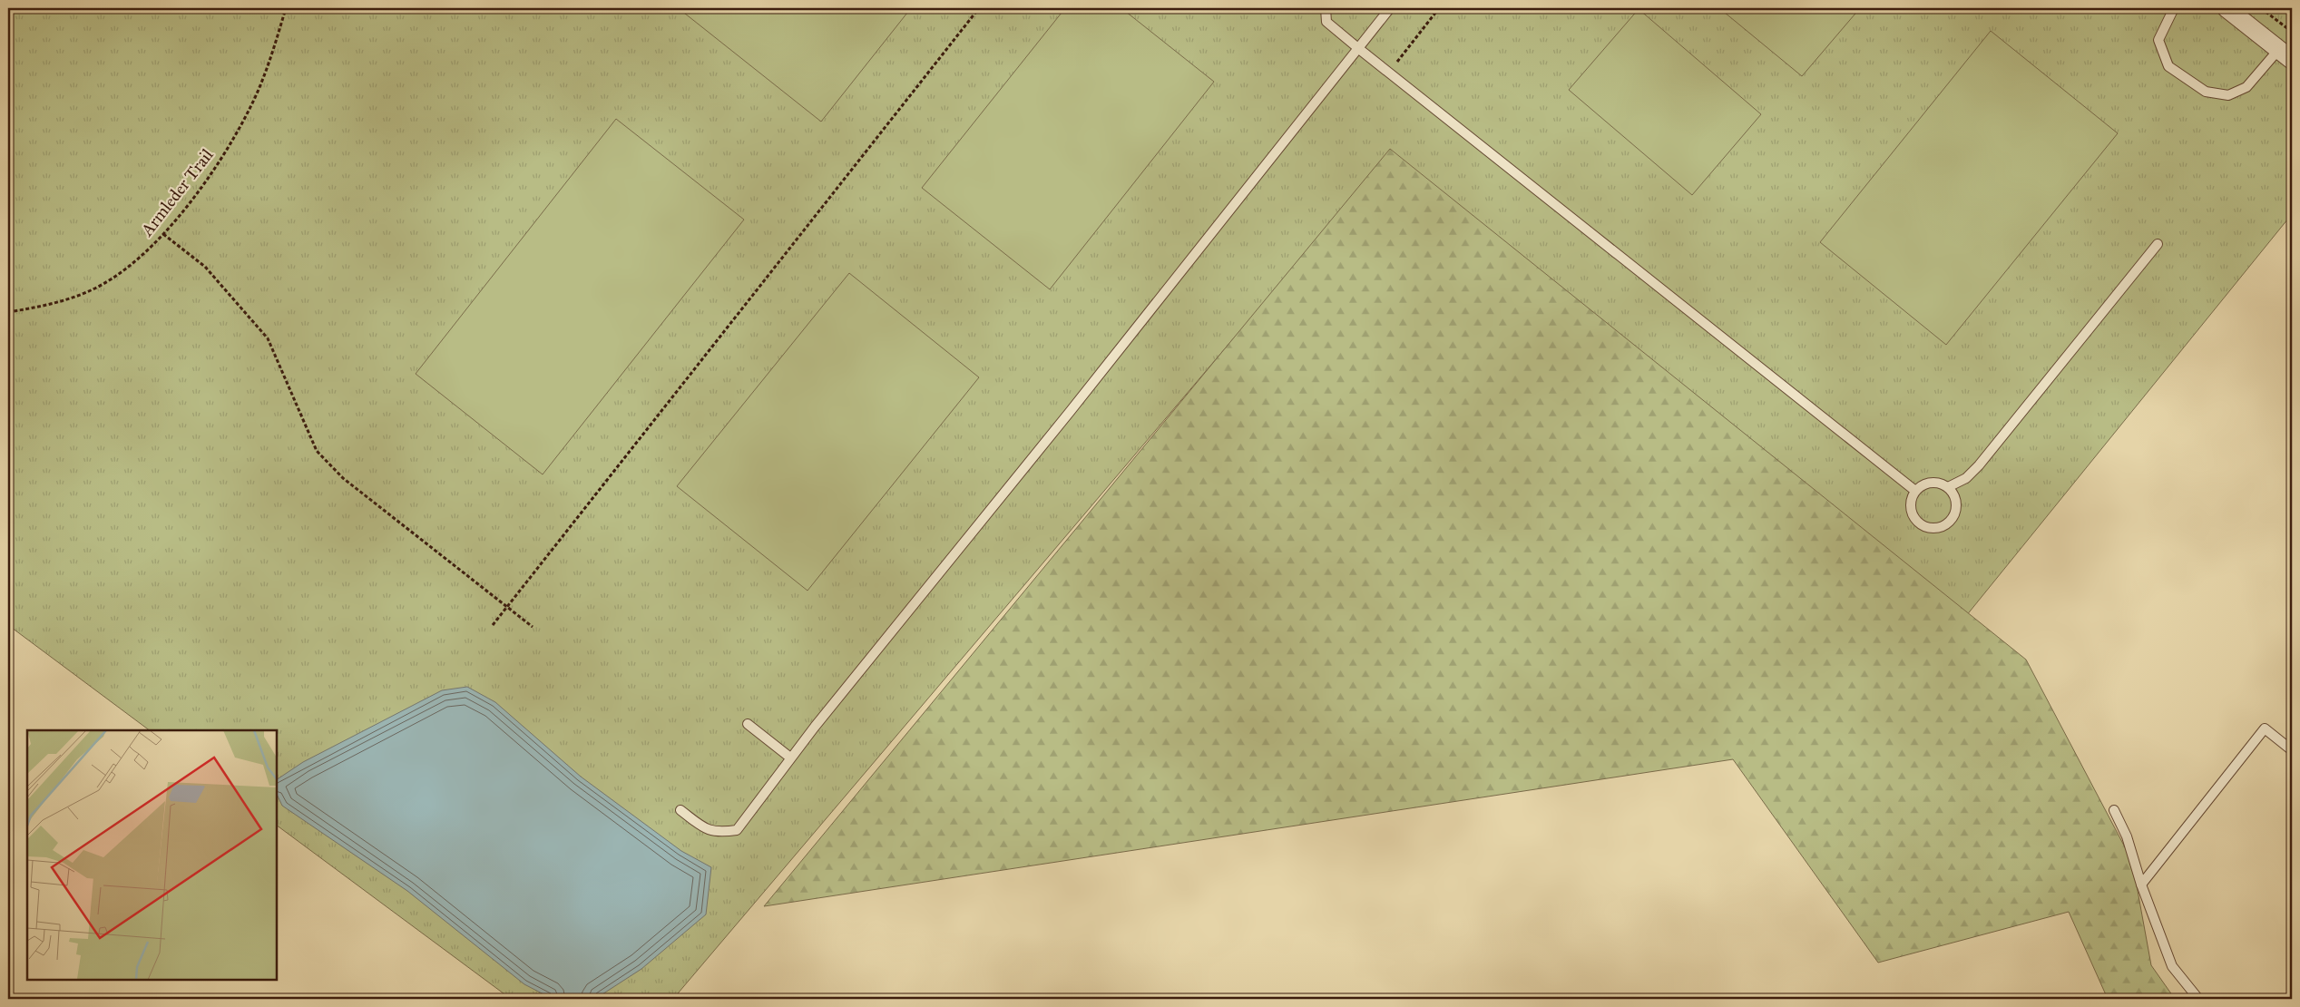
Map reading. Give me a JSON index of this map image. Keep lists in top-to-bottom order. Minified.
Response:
{"streets":{"path":["Armleder Trail"]}}
